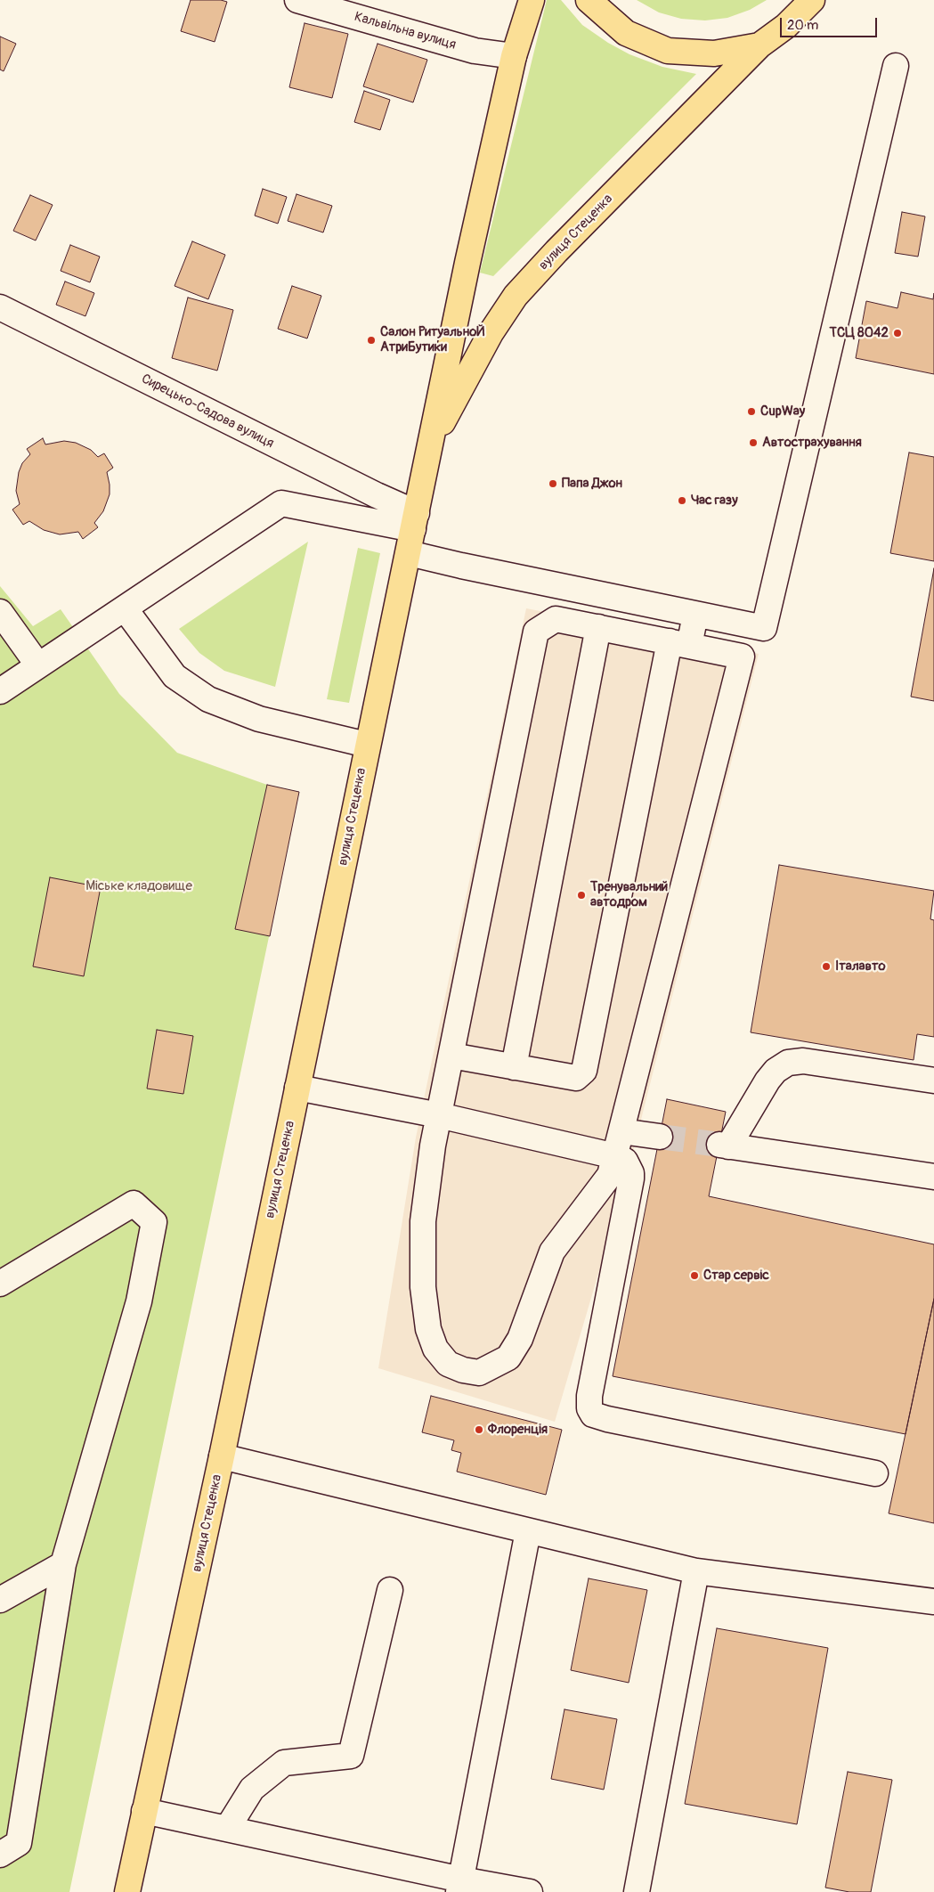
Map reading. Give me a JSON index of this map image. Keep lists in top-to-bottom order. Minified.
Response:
{"streets":{"main road":["вулиця Стеценка"],"street":["Кальвільна вулиця","Сирецько-Садова вулиця"]},"crossings":[["Кальвільна вулиця","вулиця Стеценка"],["вулиця Стеценка","Сирецько-Садова вулиця"]],"parks":["Міське кладовище"],"places":["ТСЦ 8042","Салон РитуальноЙ АтриБутики","CupWay","Автострахування","Папа Джон","Час газу","Тренувальний автодром","Італавто","Стар сервіс","Флоренція"],"scale_bar":"20 m"}
